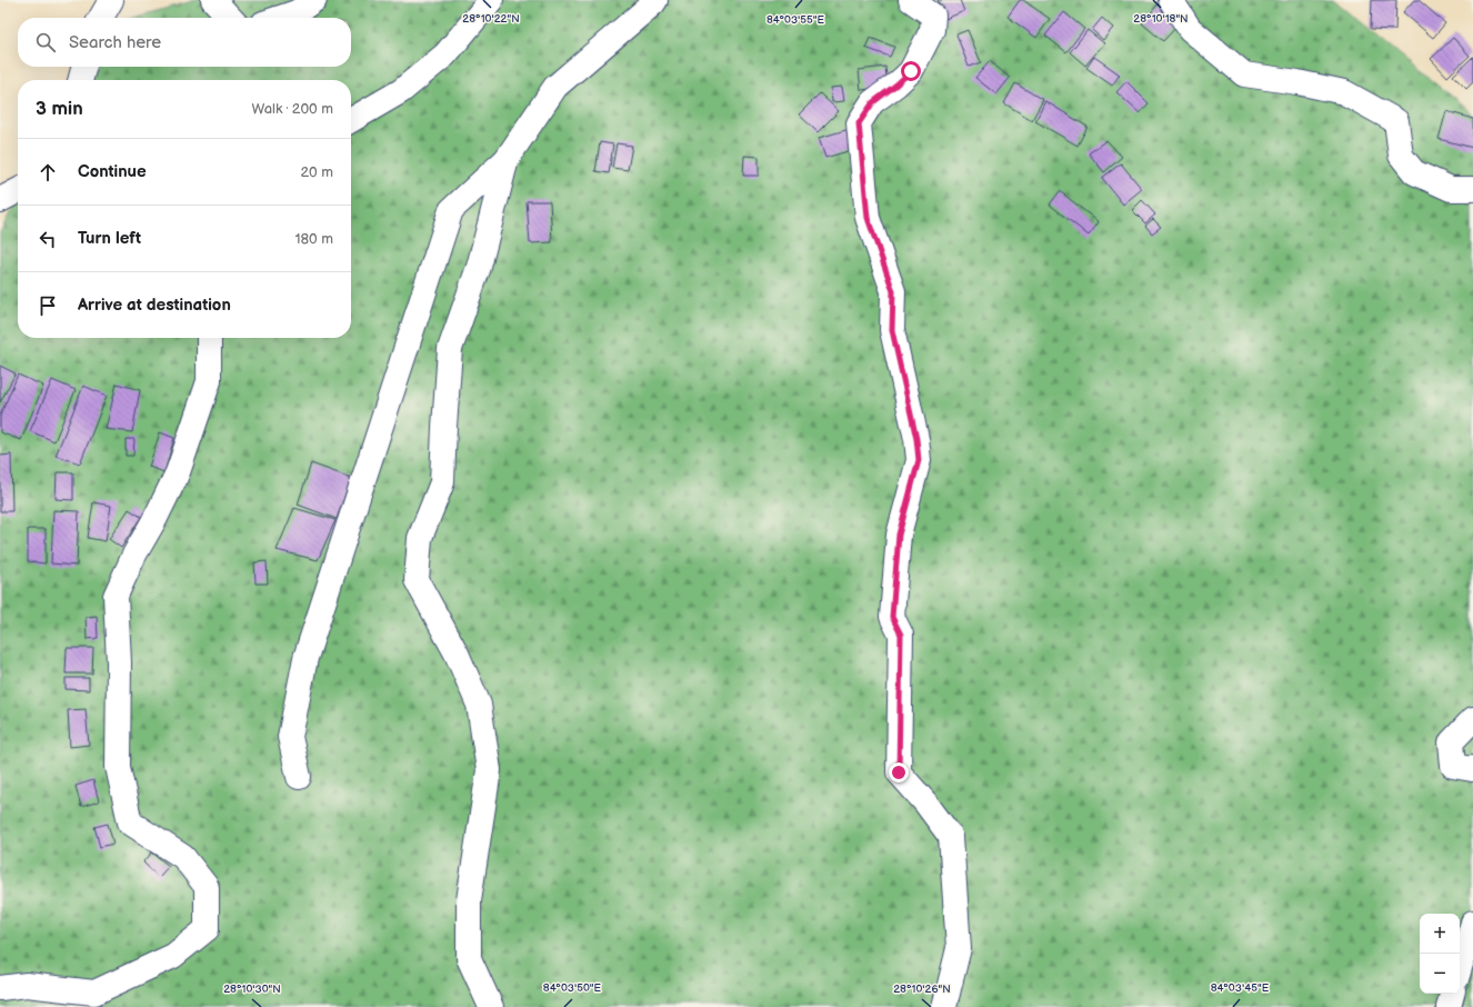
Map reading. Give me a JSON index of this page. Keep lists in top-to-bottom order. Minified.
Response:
{"page":{"search":"Search here","heading":["3 min","Walk · 200 m"],"list":[["Continue","20 m"],["Turn left","180 m"],"Arrive at destination"],"map_buttons":["+","−"]},"coordinates":["28°10'22\"N","28°10'18\"N","84°03'55\"E","84°03'50\"E","84°03'45\"E","28°10'30\"N","28°10'26\"N"]}
